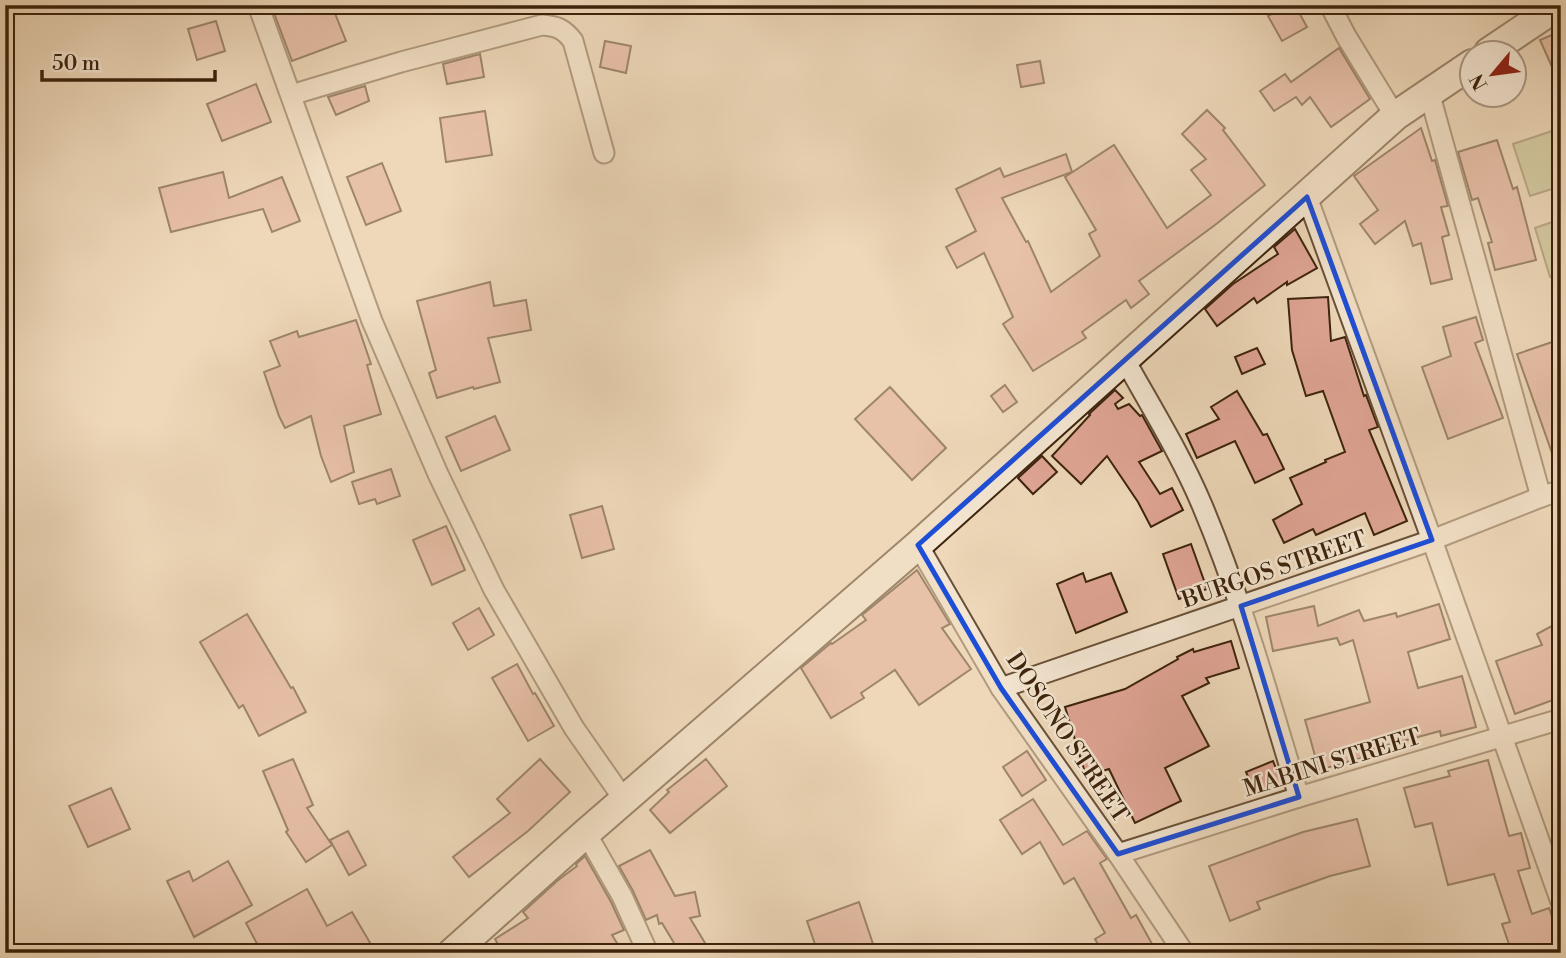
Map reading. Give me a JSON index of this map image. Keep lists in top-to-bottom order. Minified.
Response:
{"streets":{"street":["BURGOS STREET","DOSONO STREET","MABINI STREET"]},"crossings":[["BURGOS STREET","DOSONO STREET"],["DOSONO STREET","MABINI STREET"]],"scale_bar":"50 m","north":"bottom left"}
